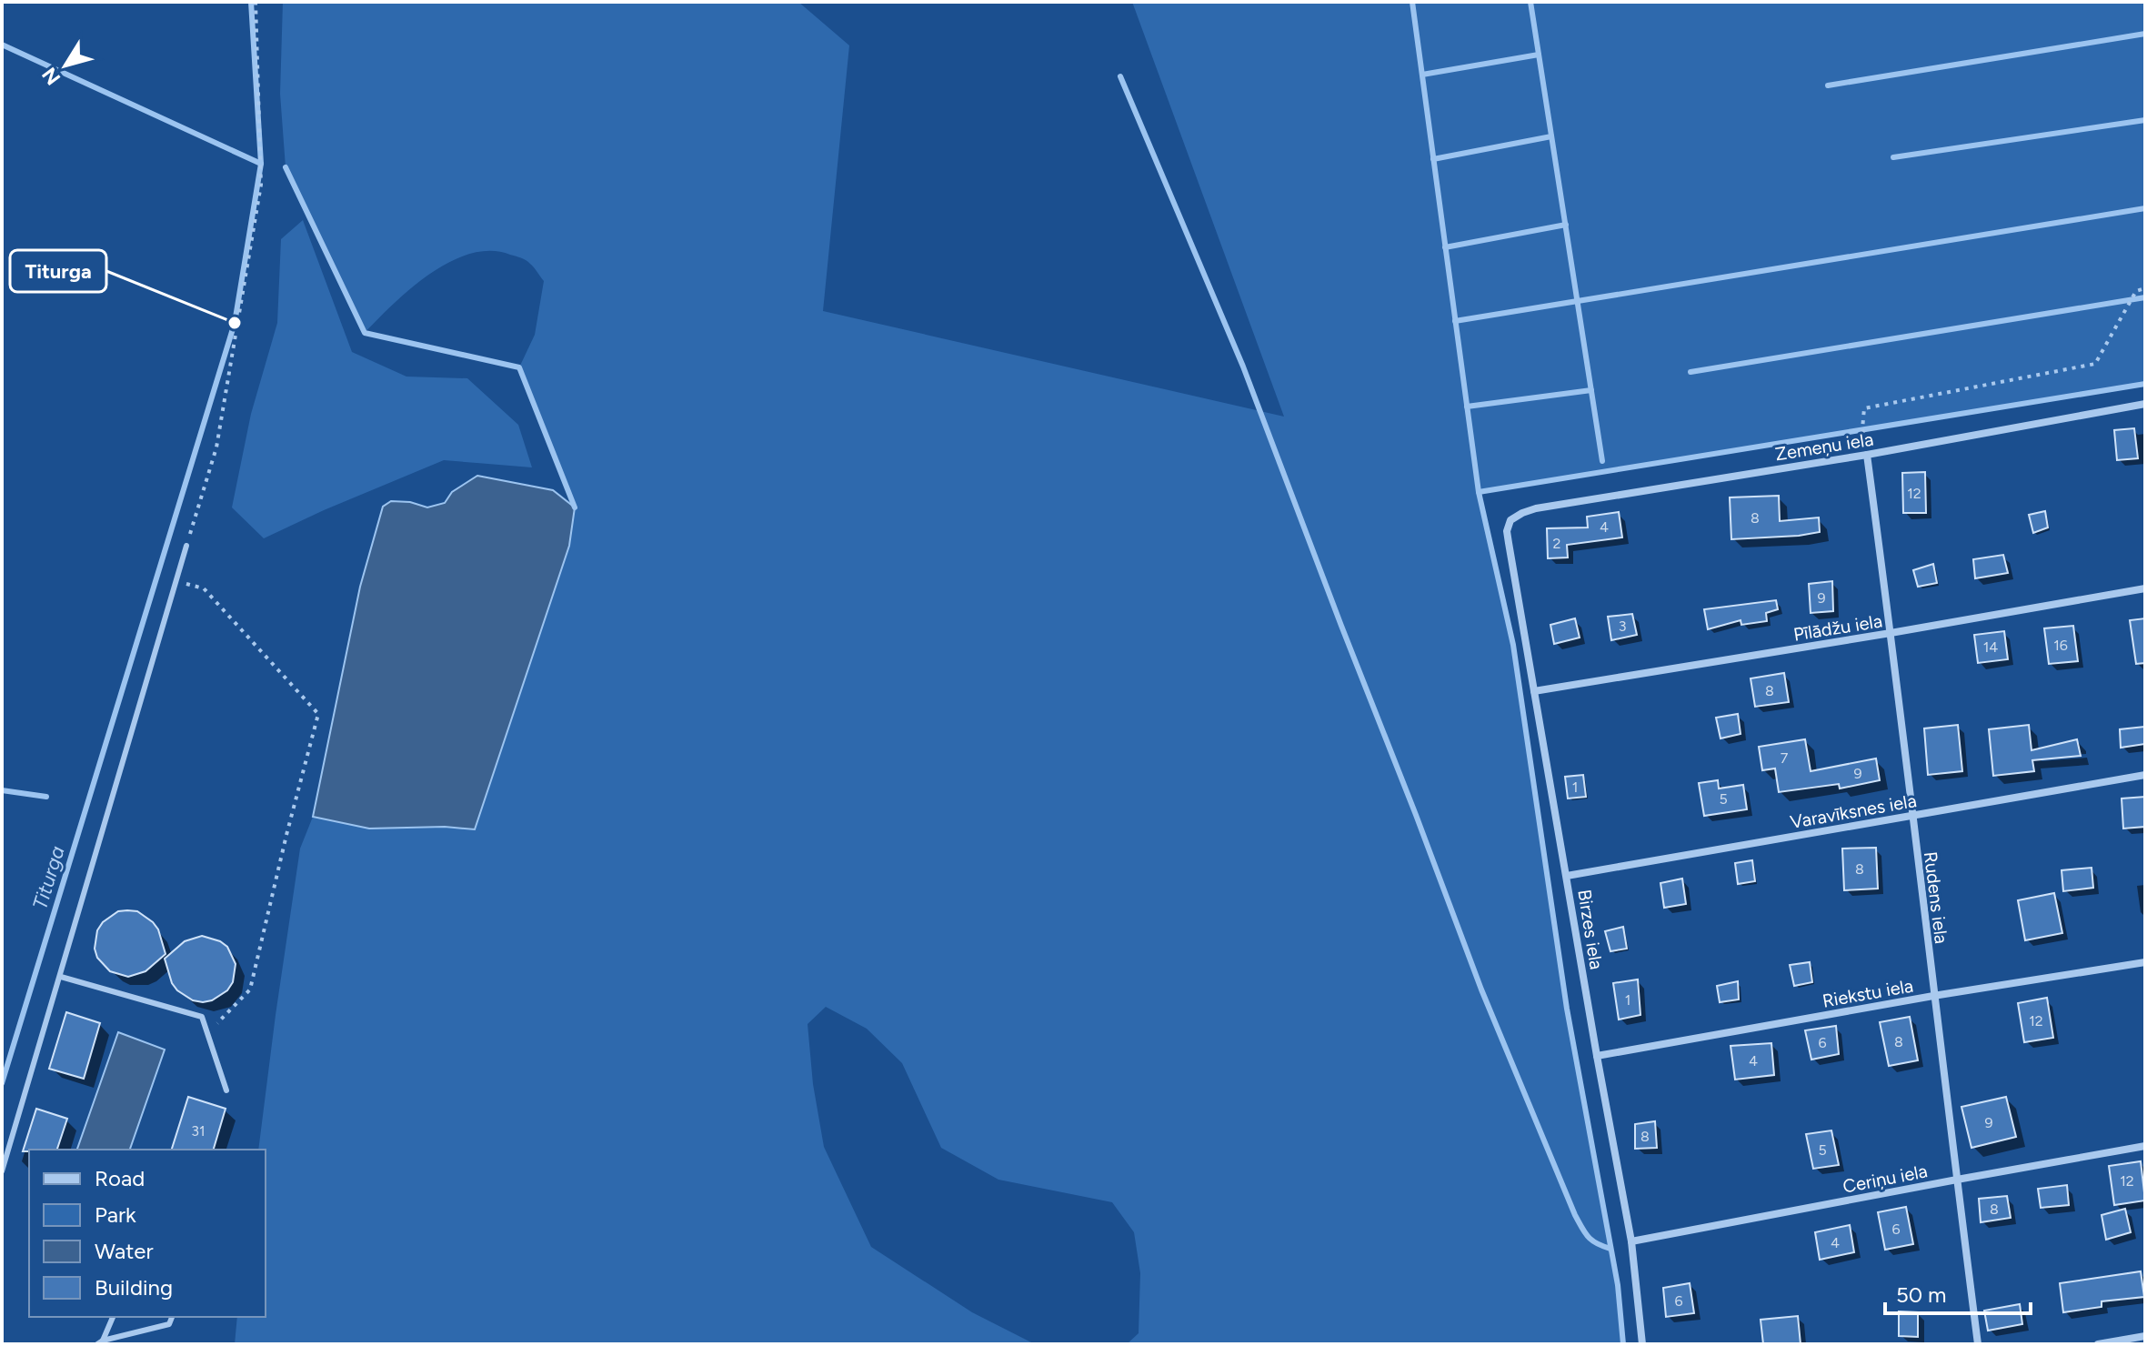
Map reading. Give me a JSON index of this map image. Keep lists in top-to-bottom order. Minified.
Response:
{"streets":{"street":["Zemeņu iela","Pīlādžu iela","Varavīksnes iela","Rudens iela","Birzes iela","Riekstu iela","Ceriņu iela"]},"crossings":[["Zemeņu iela","Rudens iela"],["Zemeņu iela","Birzes iela"],["Pīlādžu iela","Rudens iela"],["Pīlādžu iela","Birzes iela"],["Varavīksnes iela","Rudens iela"],["Varavīksnes iela","Birzes iela"],["Rudens iela","Riekstu iela"],["Rudens iela","Ceriņu iela"],["Birzes iela","Riekstu iela"],["Birzes iela","Ceriņu iela"]],"water":["Titurga"],"places":["Titurga"],"house_numbers":["12","8","4","2","9","3","16","14","8","7","9","1","5","8","1","12","8","6","4","9","31","8","5","12","8","6","4","6"],"legend":["Road","Park","Water","Building"],"scale_bar":"50 m","north":"bottom left"}
